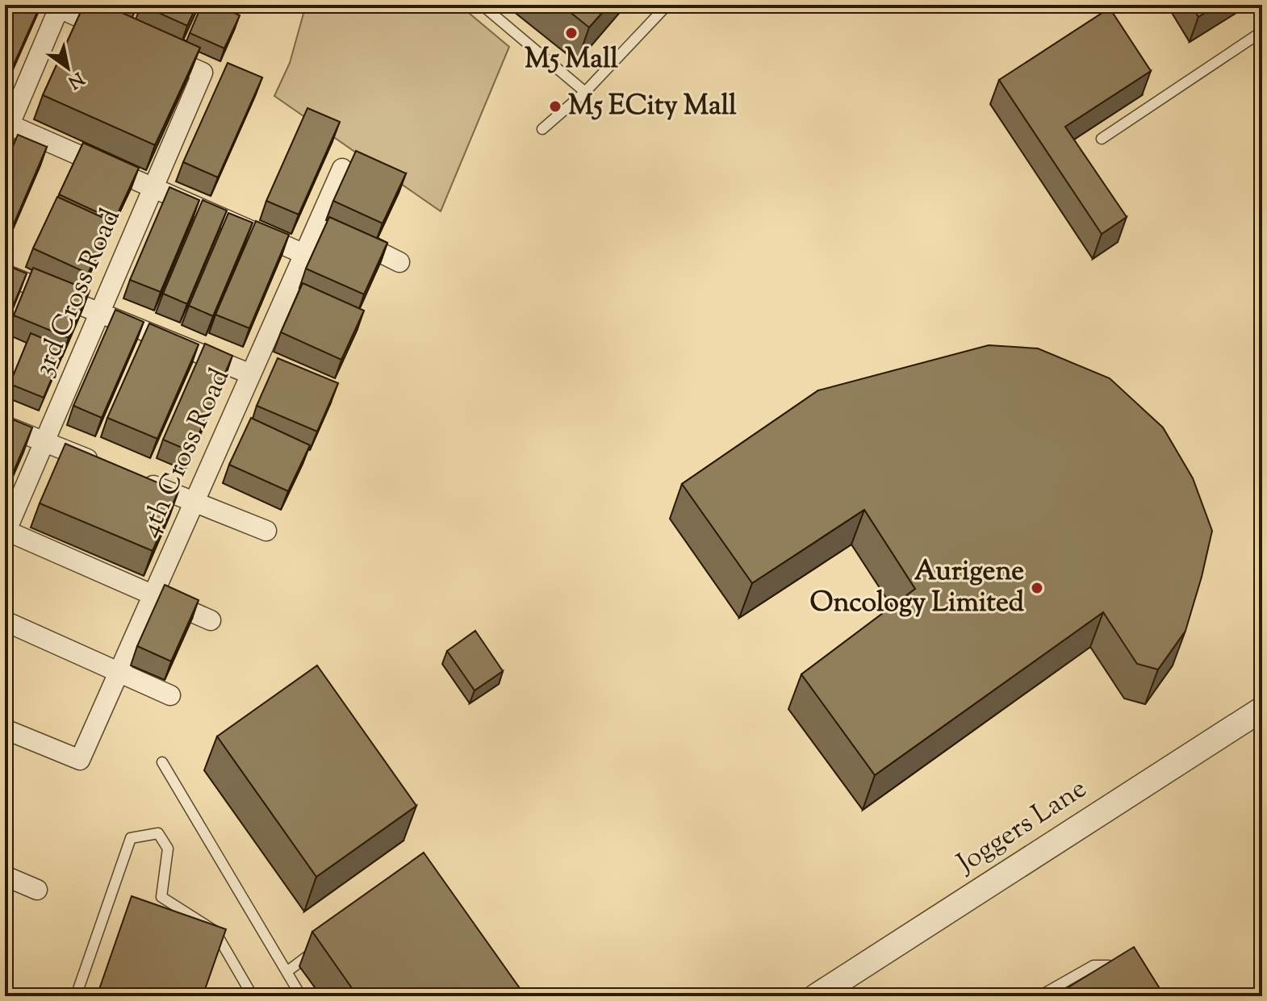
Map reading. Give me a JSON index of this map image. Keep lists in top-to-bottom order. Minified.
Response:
{"streets":{"street":["3rd Cross Road","4th Cross Road","Joggers Lane"]},"places":["M5 Mall","M5 ECity Mall","Aurigene Oncology Limited"],"north":"bottom right"}
